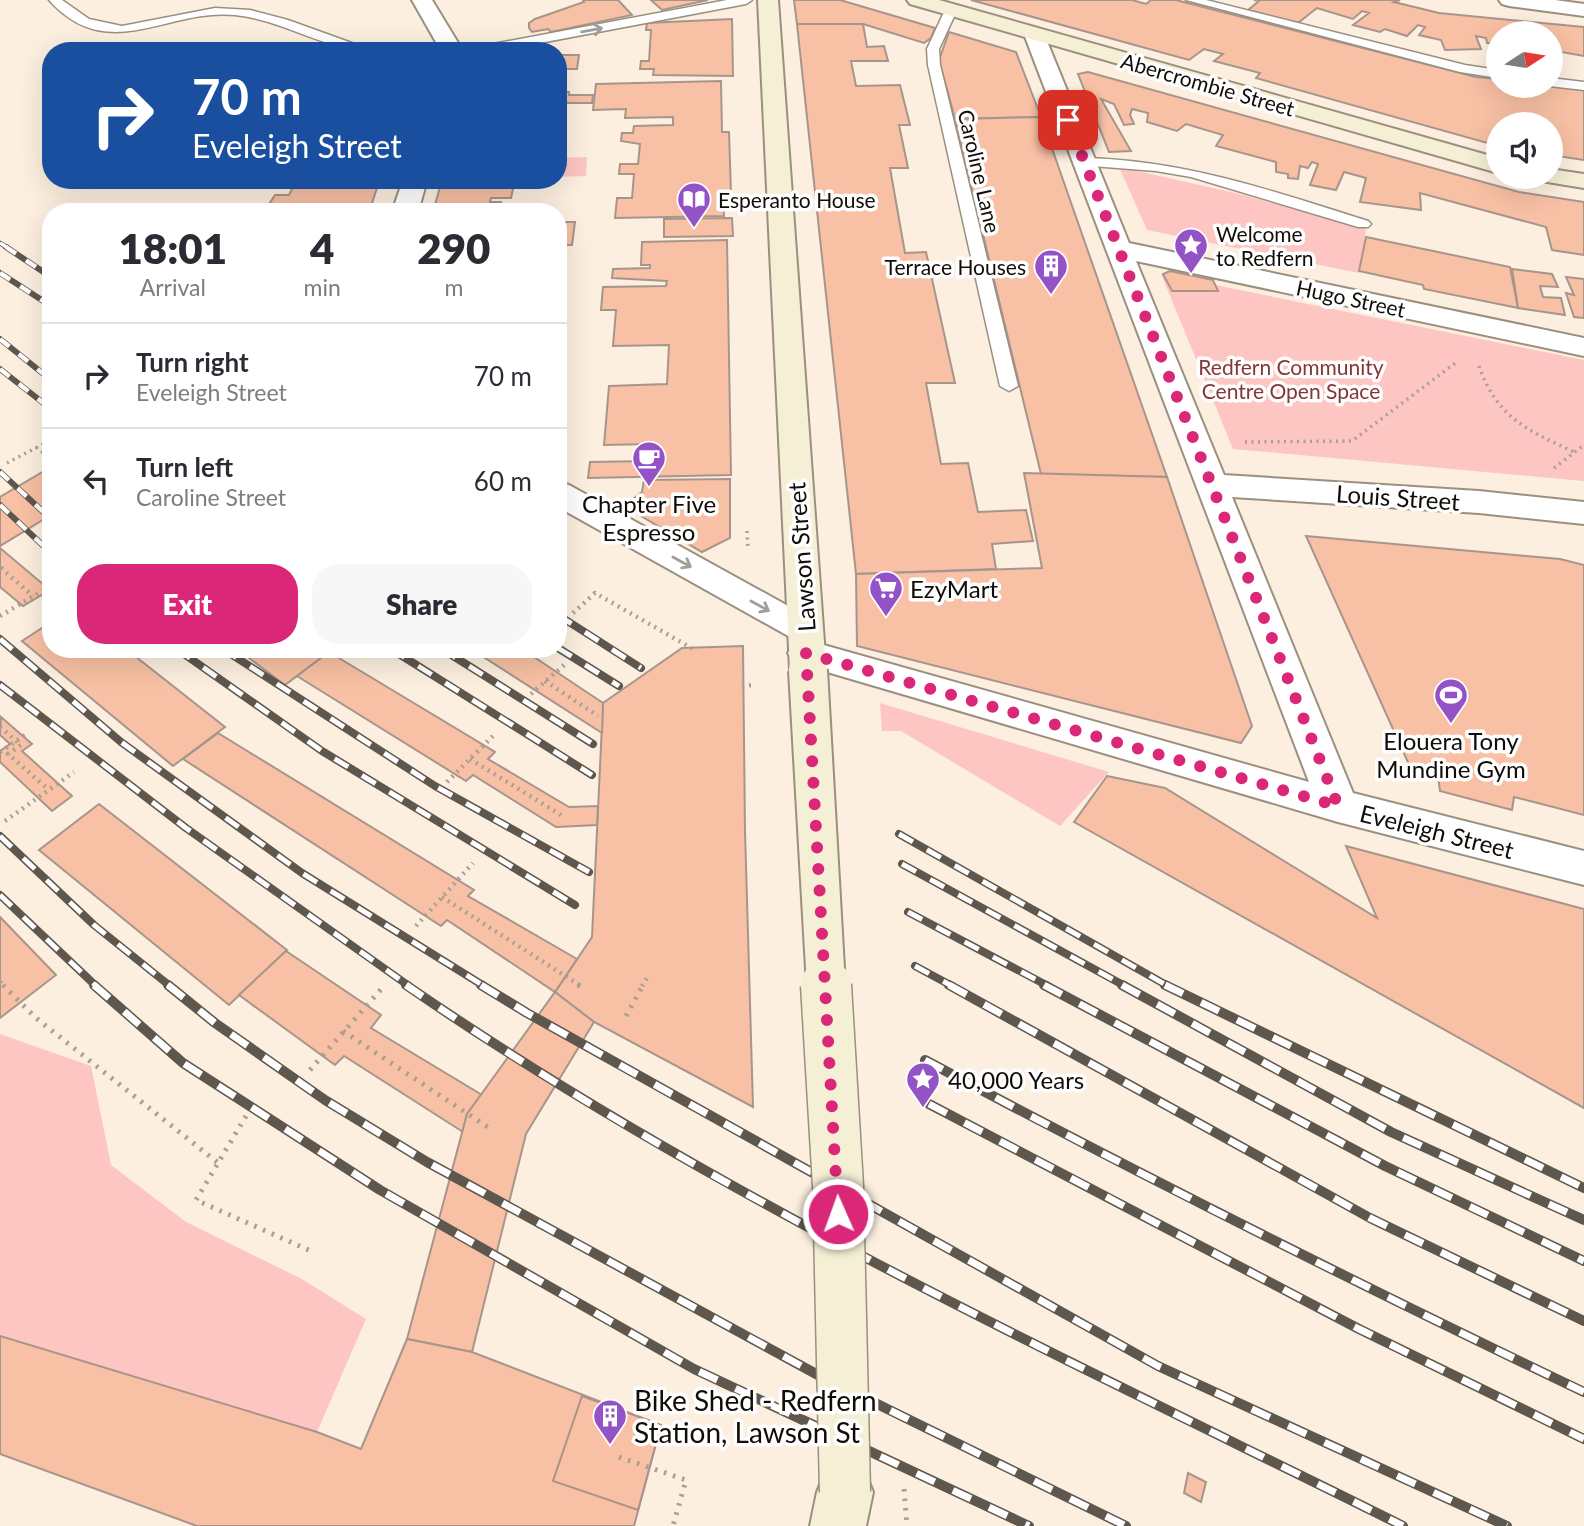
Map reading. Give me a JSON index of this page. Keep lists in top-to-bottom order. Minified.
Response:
{"streets":{"street":["Abercrombie Street","Hugo Street","Louis Street","Lawson Street","Eveleigh Street"],"lane":["Caroline Lane"]},"crossings":[["Abercrombie Street","Caroline Lane"],["Lawson Street","Eveleigh Street"]],"parks":["Redfern Community Centre Open Space"],"places":{"library":["Esperanto House"],"place":["Welcome to Redfern","40,000 Years"],"building":["Terrace Houses","Bike Shed - Redfern Station, Lawson St"],"cafe":["Chapter Five Espresso"],"supermarket":["EzyMart"],"sports":["Elouera Tony Mundine Gym"]},"north":"right","page":{"turn":["70 m","Eveleigh Street"],"eta":["18:01","Arrival","4","min","290","m"],"list":[{"name":"Turn right","note":"Eveleigh Street","value":"70 m"},{"name":"Turn left","note":"Caroline Street","value":"60 m"}],"buttons":["Exit","Share"]}}
